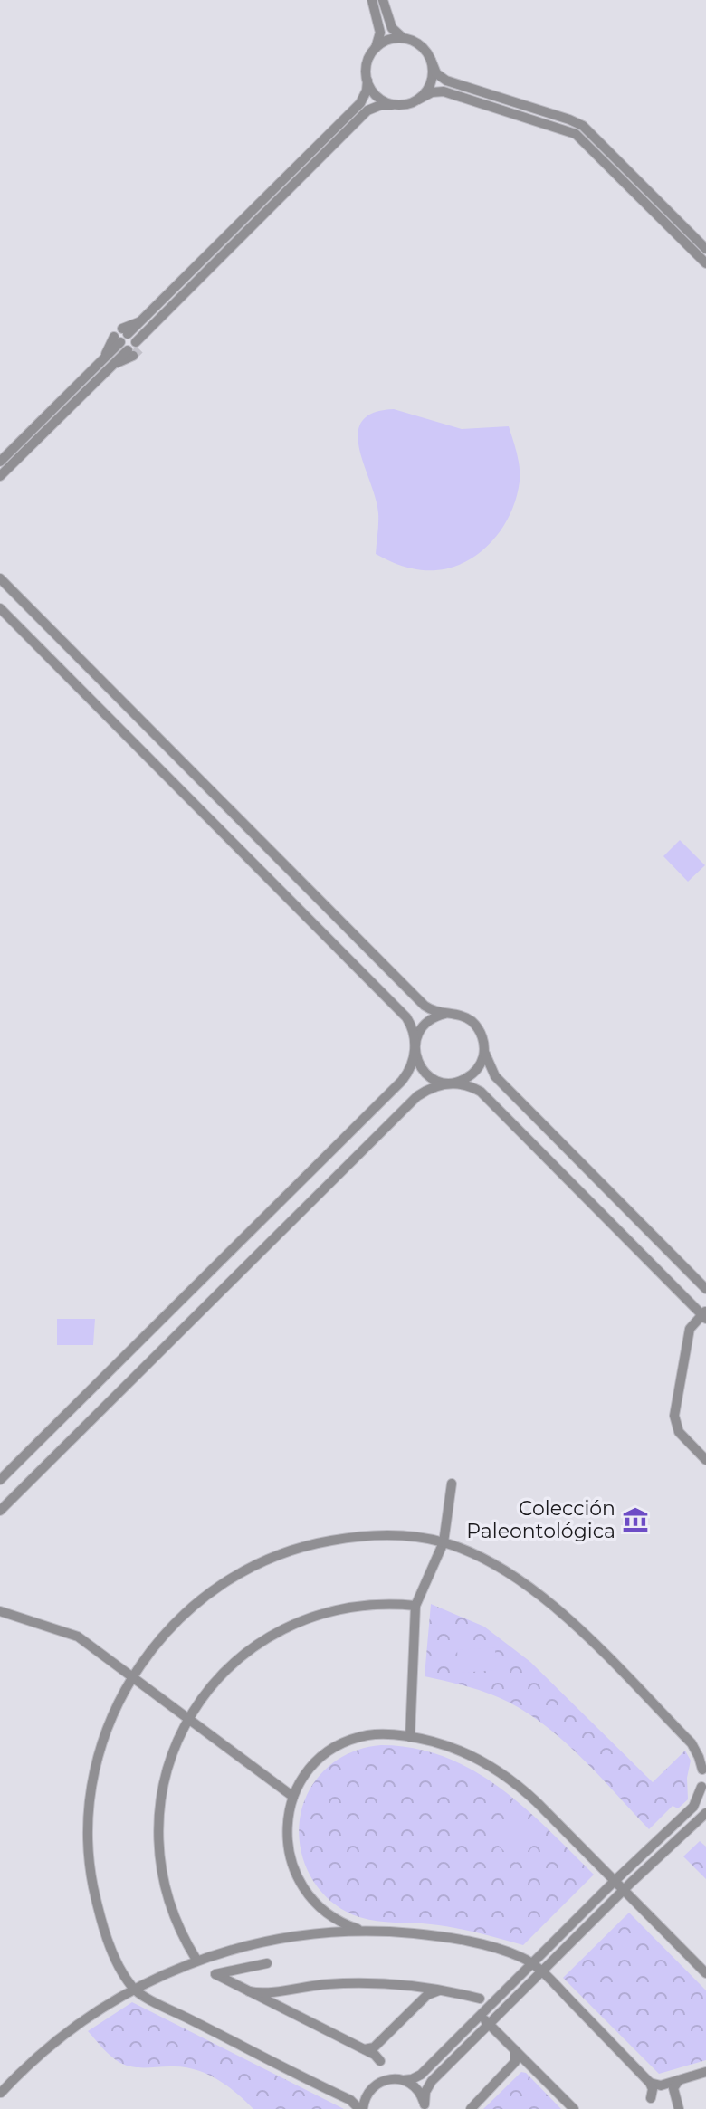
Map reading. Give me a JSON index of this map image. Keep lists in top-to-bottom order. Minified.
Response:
{"places":{"museum":["Colección Paleontológica"]}}
